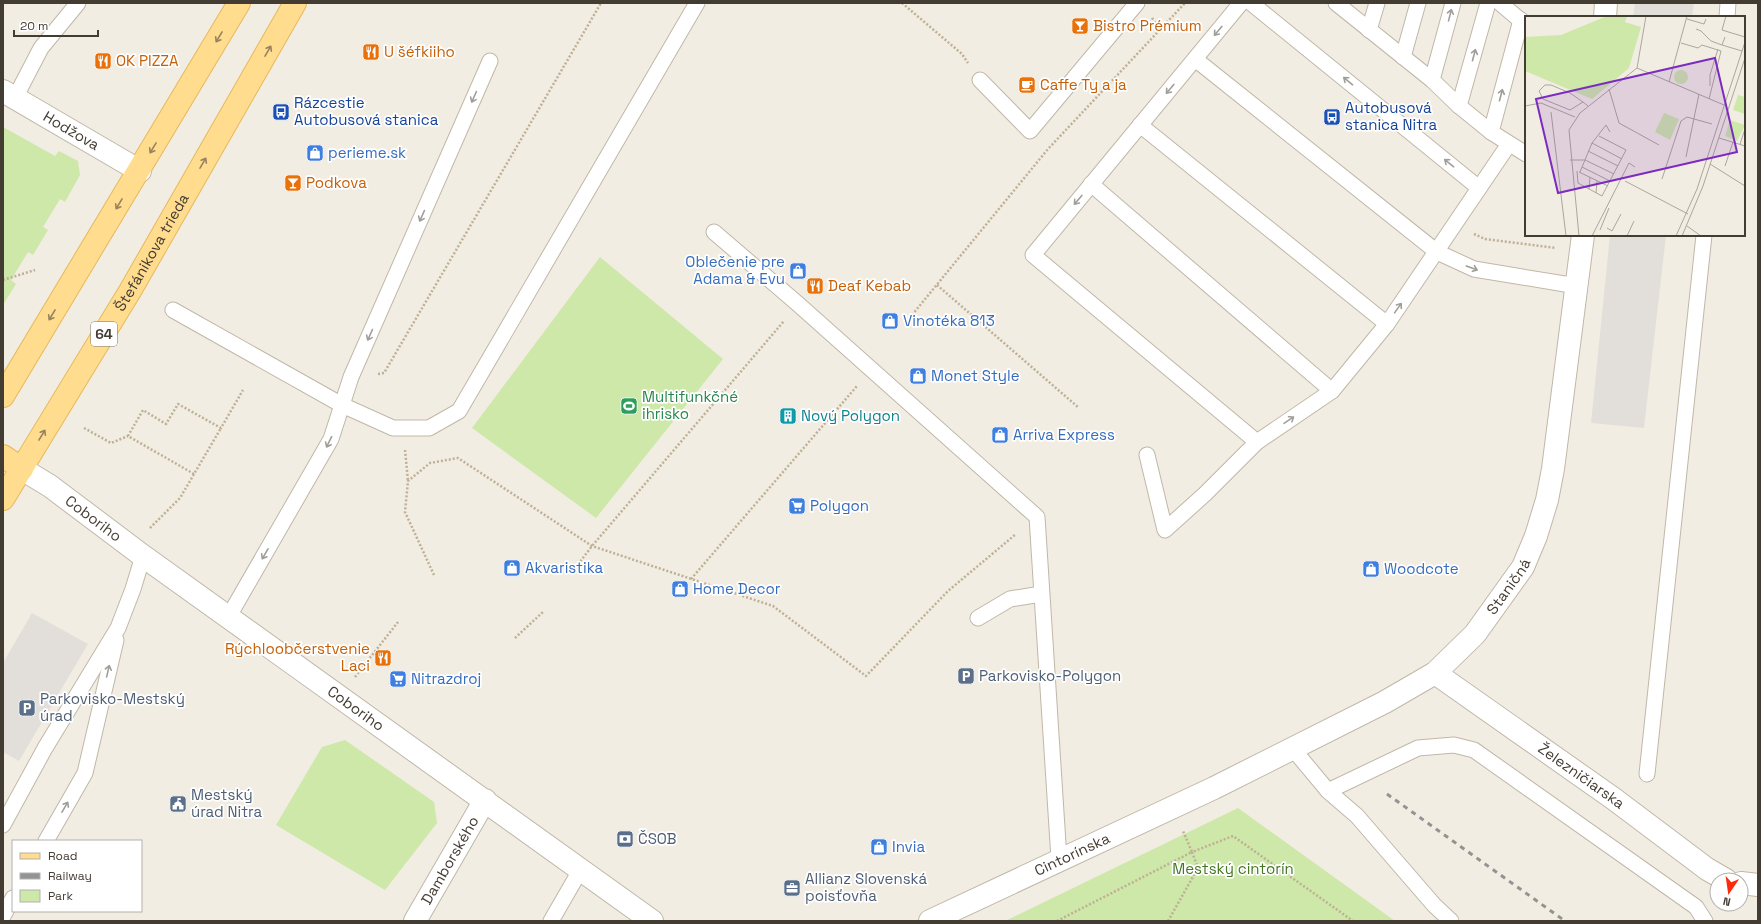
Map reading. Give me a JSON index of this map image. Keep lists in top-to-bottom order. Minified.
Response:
{"streets":{"main road":["Štefánikova trieda","64"],"street":["Hodžova","Coboriho","Staničná","Železničiarska","Cintorínska","Damborského"]},"crossings":[["Štefánikova trieda","Coboriho"],["Coboriho","Damborského"],["Staničná","Železničiarska"],["Staničná","Cintorínska"]],"parks":["Mestský cintorín"],"places":{"bar":["Bistro Prémium","Podkova"],"restaurant":["U šéfkiiho","OK PIZZA","Deaf Kebab","Rýchloobčerstvenie Laci"],"cafe":["Caffe Ty a ja"],"bus stop":["Rázcestie Autobusová stanica","Autobusová stanica Nitra"],"shop":["perieme.sk","Oblečenie pre Adama & Evu","Vinotéka 813","Monet Style","Arriva Express","Akvaristika","Woodcote","Home Decor","Invia"],"sports":["Multifunkčné ihrisko"],"building":["Nový Polygon"],"supermarket":["Polygon","Nitrazdroj"],"parking":["Parkovisko-Polygon","Parkovisko-Mestský úrad"],"public building":["Mestský úrad Nitra"],"bank":["ČSOB"],"office":["Allianz Slovenská poisťovňa"]},"legend":["Road","Railway","Park"],"scale_bar":"20 m","north":"bottom"}
